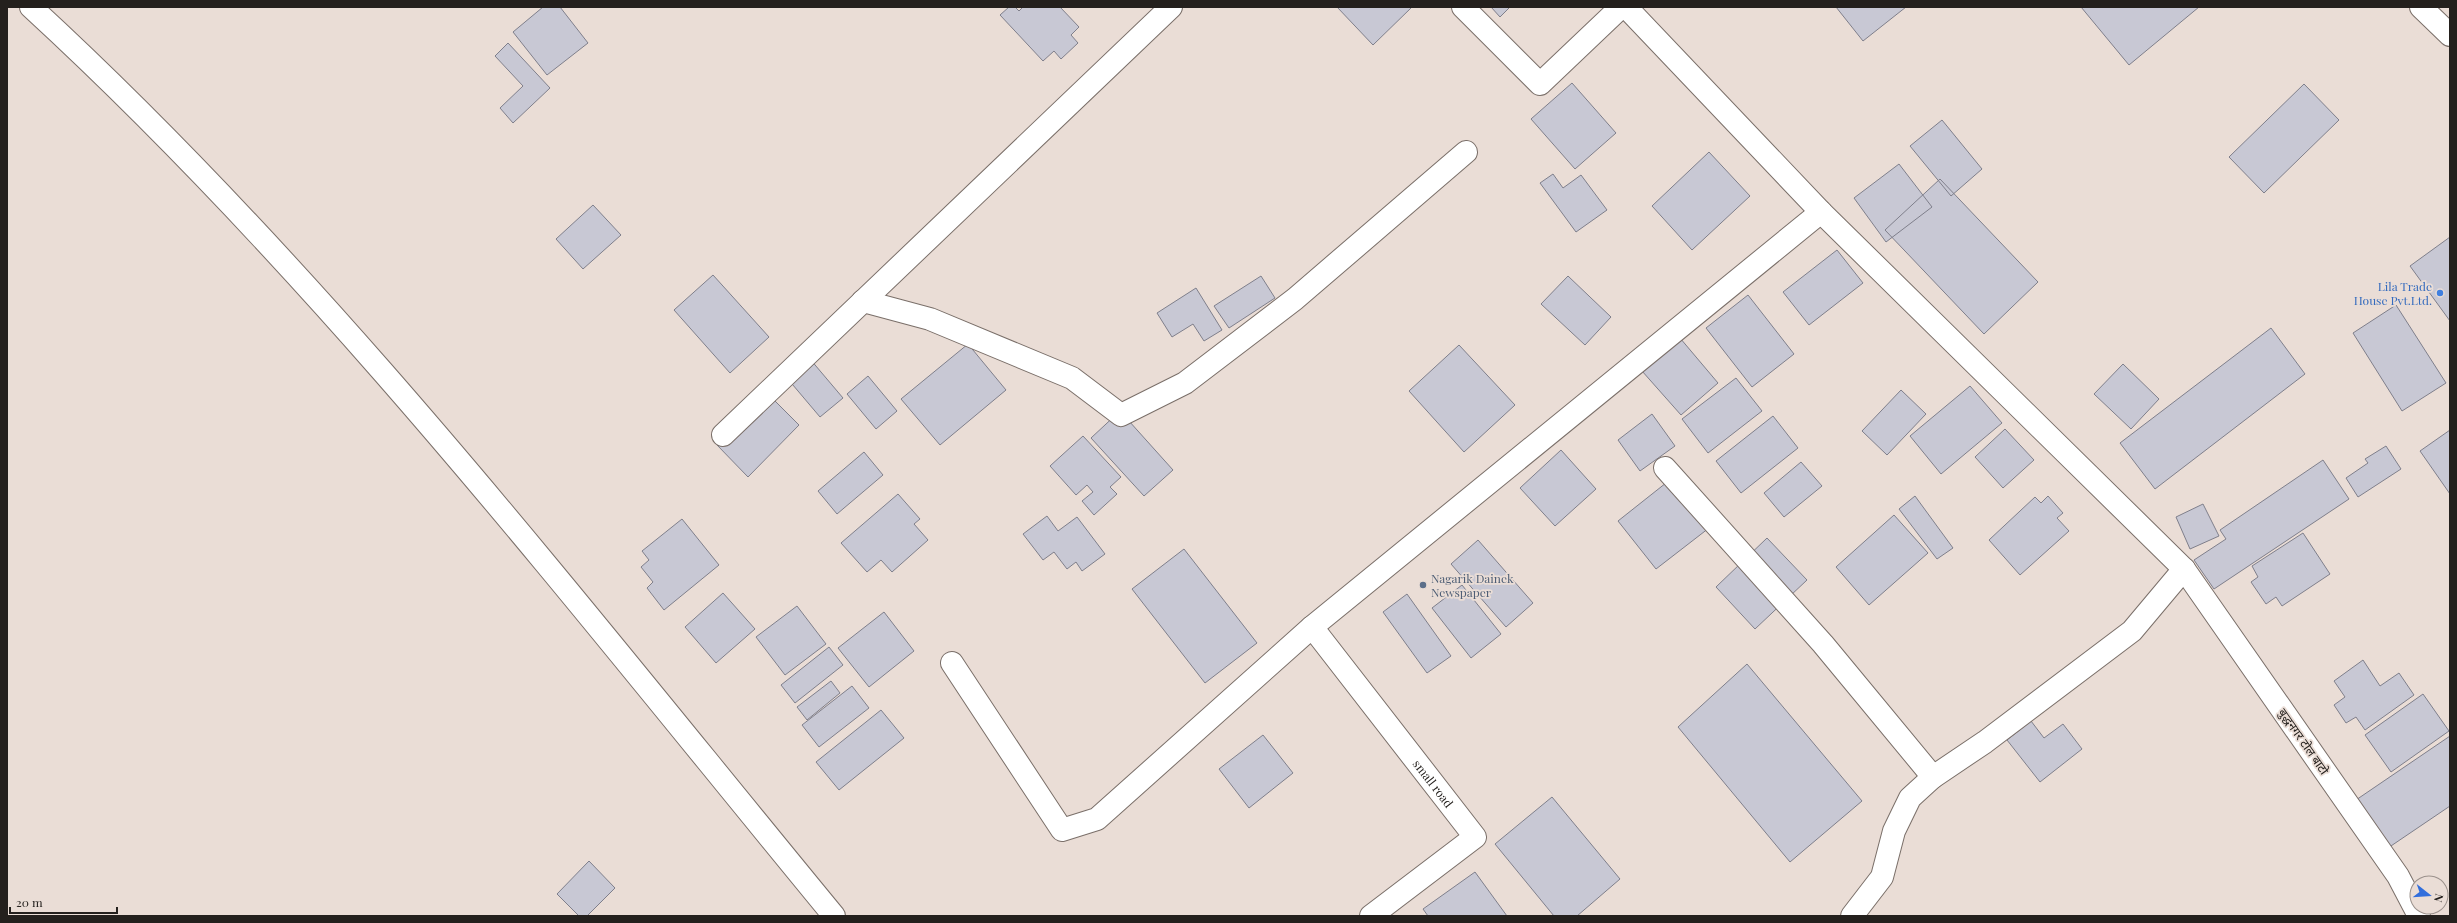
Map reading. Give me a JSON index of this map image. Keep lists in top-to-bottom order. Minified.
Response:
{"streets":{"main road":["बुद्धनगर टोल बाटो","small road"]},"places":["Lila Trade House Pvt.Ltd.","Nagarik Dainek Newspaper"],"scale_bar":"20 m","north":"right"}
